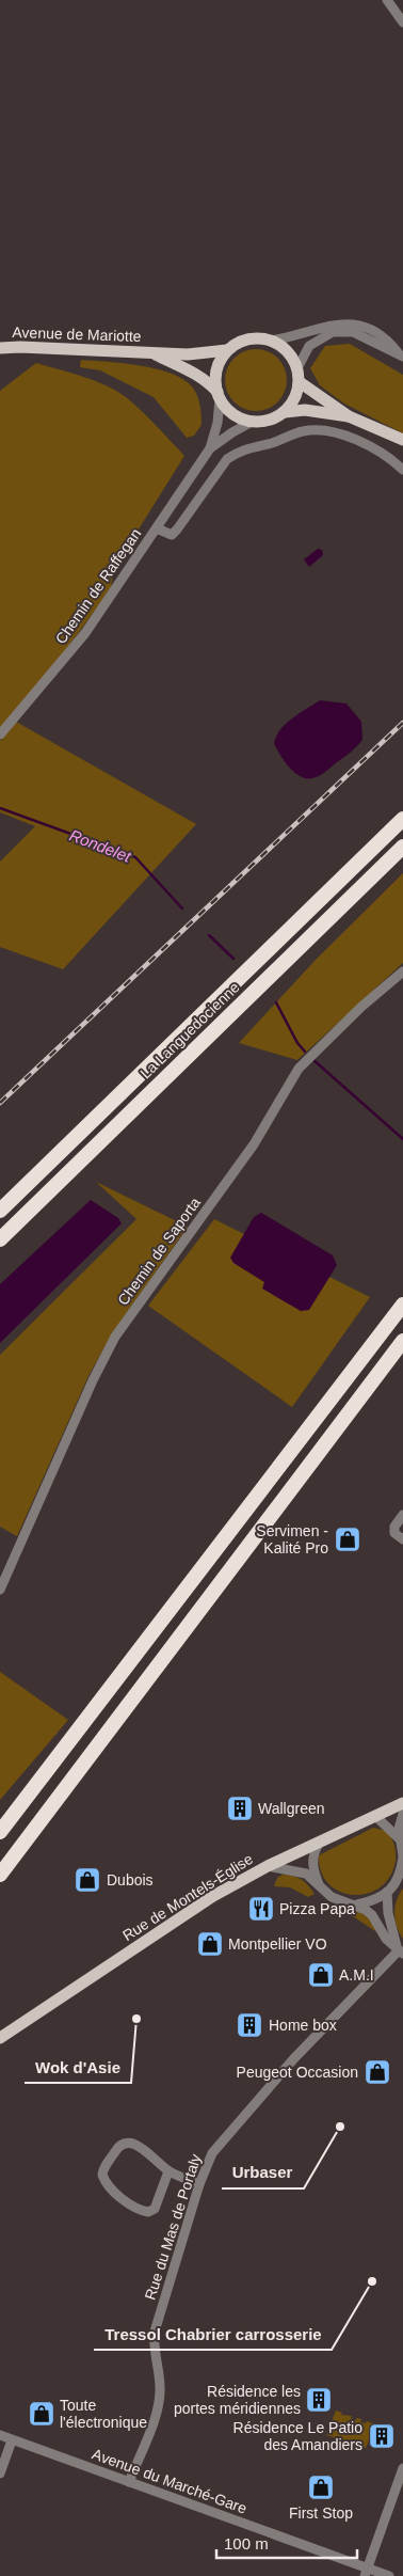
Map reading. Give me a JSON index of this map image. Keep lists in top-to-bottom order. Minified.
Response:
{"streets":{"highway":["La Languedocienne"],"main road":["Avenue de Mariotte","Rue de Montels-Église"],"street":["Chemin de Raffegan","Chemin de Saporta","Rue du Mas de Portaly","Avenue du Marché-Gare"]},"crossings":[["Avenue de Mariotte","Chemin de Raffegan"],["Rue du Mas de Portaly","Avenue du Marché-Gare"]],"water":["Rondelet"],"places":{"shop":["Servimen - Kalité Pro","Dubois","Montpellier VO","A.M.I","Peugeot Occasion","Toute l'électronique","First Stop"],"building":["Wallgreen","Home box","Résidence les portes méridiennes","Résidence Le Patio des Amandiers"],"restaurant":["Pizza Papa"],"other":["Wok d'Asie","Urbaser","Tressol Chabrier carrosserie"]},"scale_bar":"100 m"}
